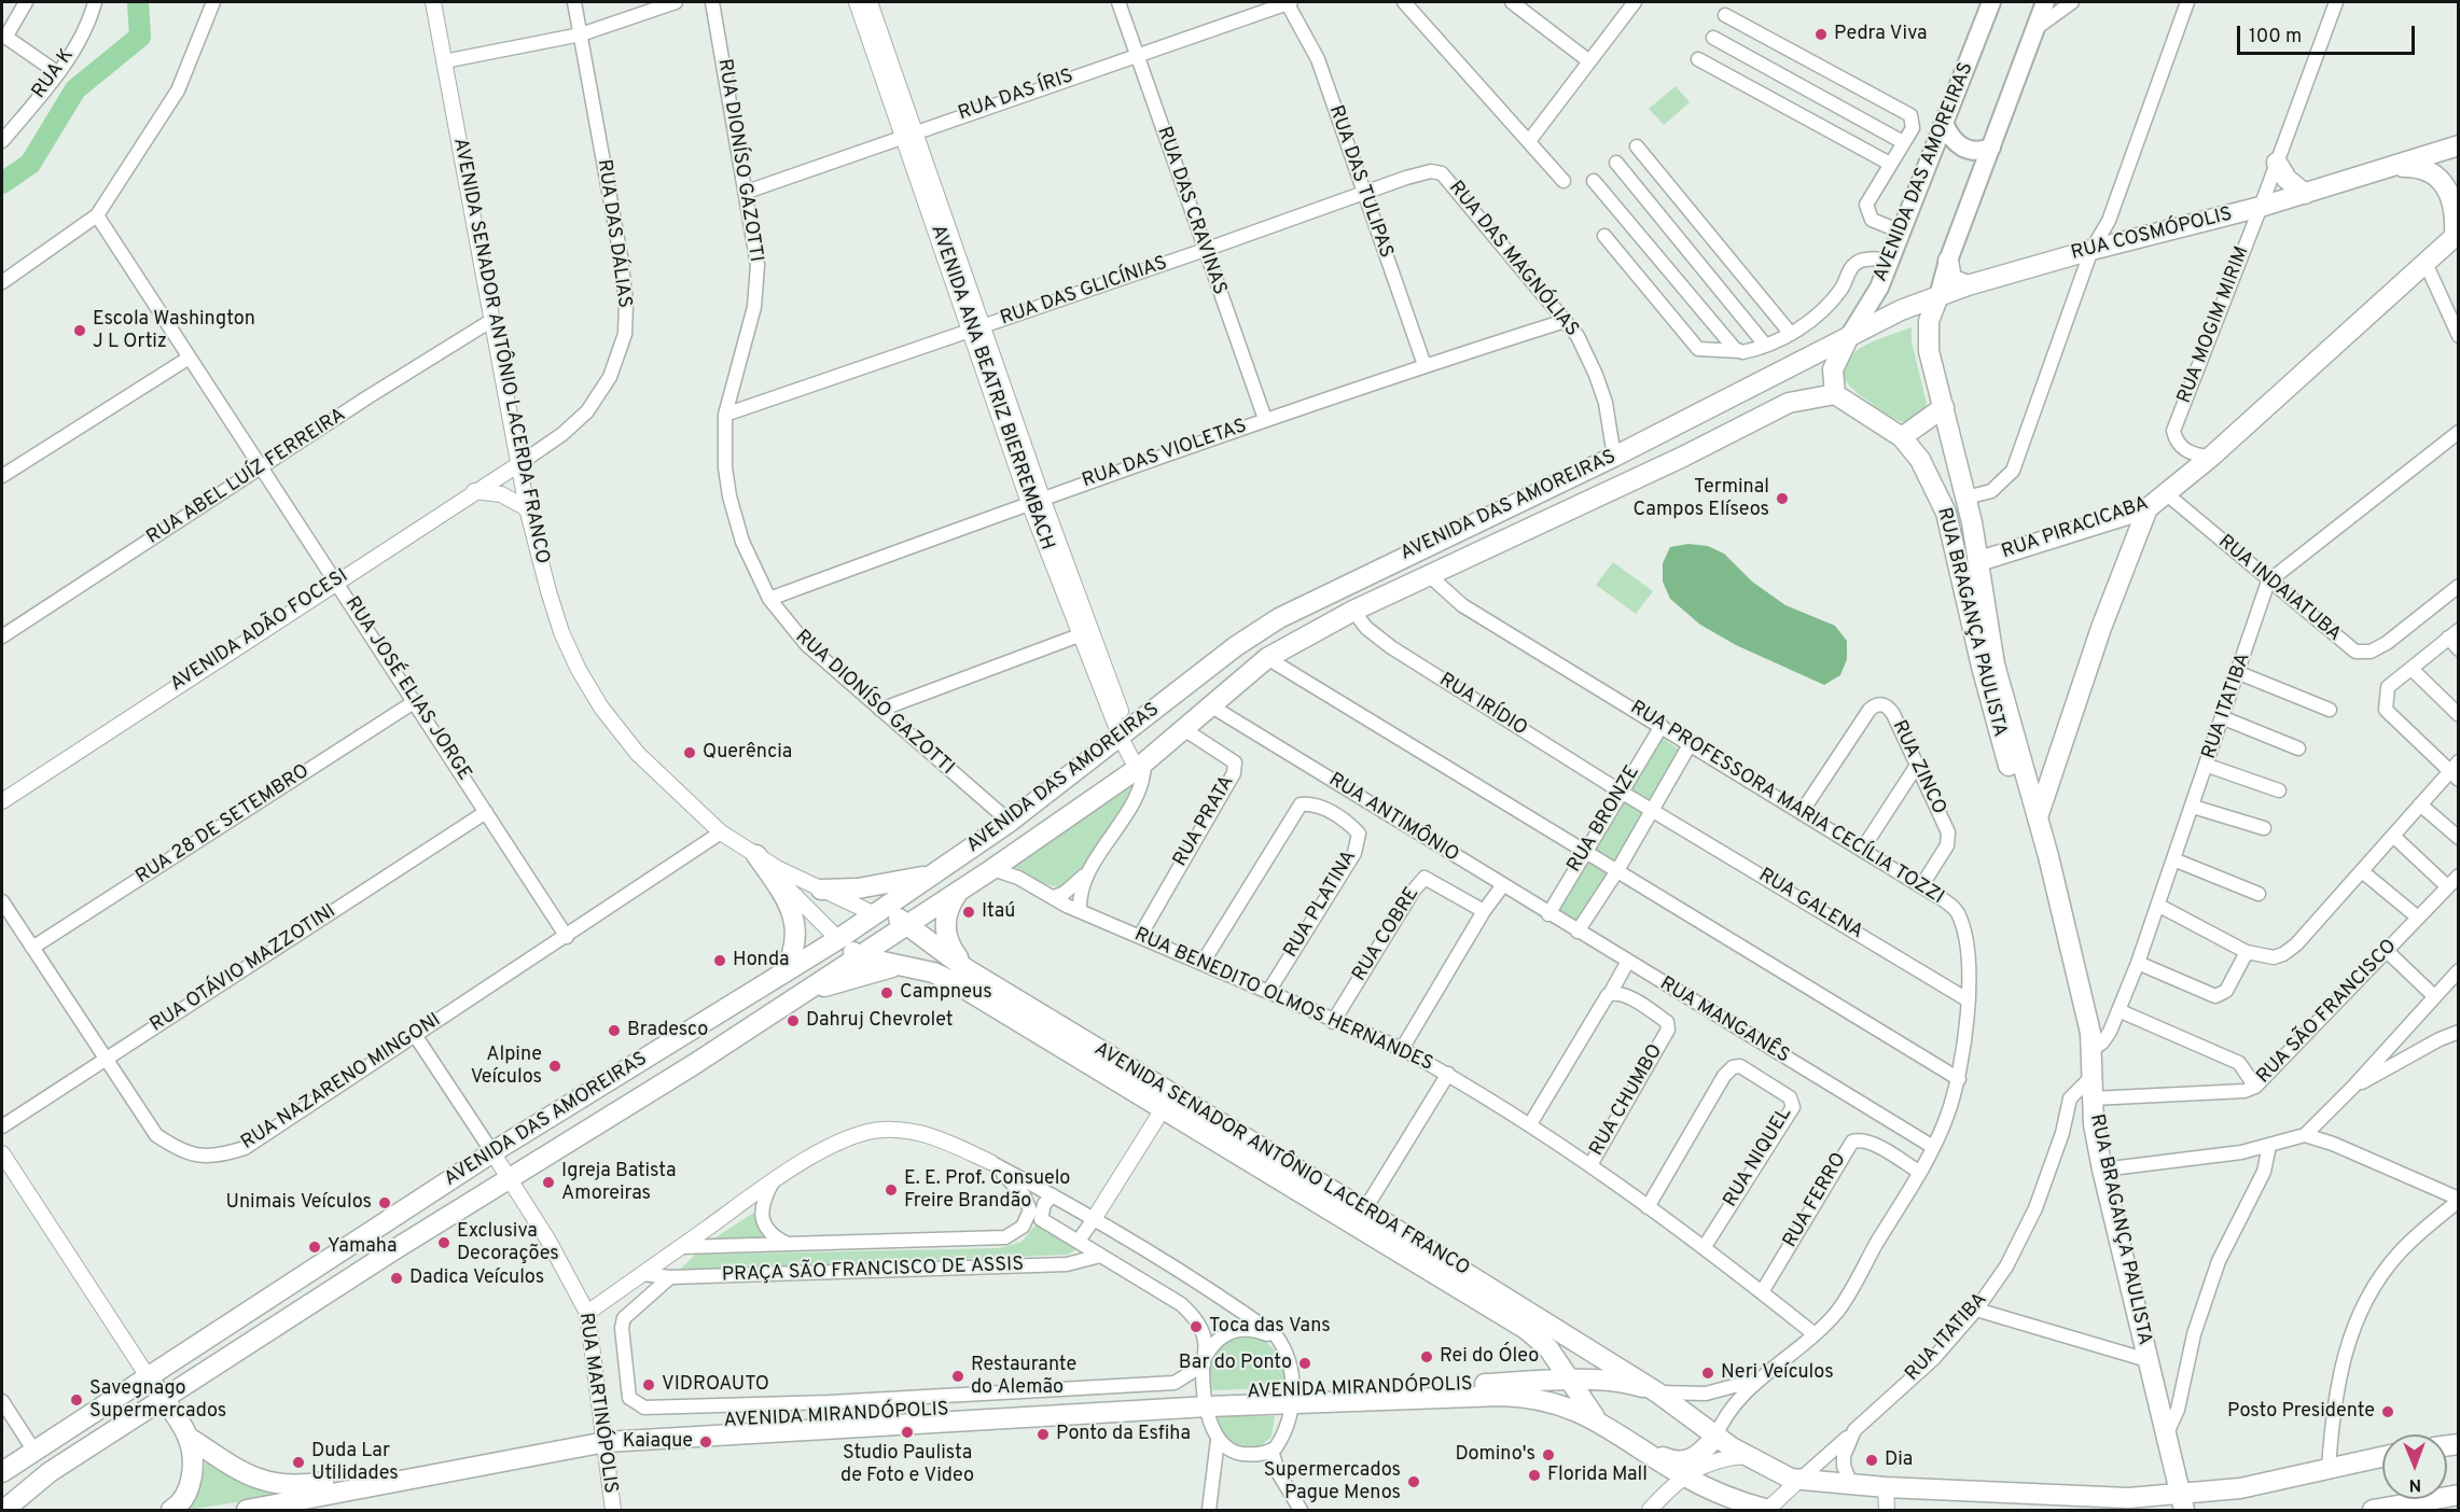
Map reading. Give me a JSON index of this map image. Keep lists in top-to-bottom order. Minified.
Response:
{"streets":{"main road":["AVENIDA DAS AMOREIRAS","RUA COSMÓPOLIS","AVENIDA SENADOR ANTÔNIO LACERDA FRANCO","RUA PIRACICABA","RUA BRAGANÇA PAULISTA","AVENIDA MIRANDÓPOLIS"],"street":["RUA K","RUA DAS ÍRIS","RUA DIONÍSO GAZOTTI","RUA DAS TULIPAS","RUA DAS CRAVINAS","RUA DAS DÁLIAS","RUA DAS MAGNÓLIAS","RUA DAS GLICÍNIAS","RUA MOGIM MIRIM","AVENIDA ANA BEATRIZ BIERREMBACH","RUA DAS VIOLETAS","RUA ABEL LUÍZ FERREIRA","RUA INDAIATUBA","AVENIDA ADÃO FOCESI","RUA JOSÉ ELIAS JORGE","RUA IRÍDIO","RUA ITATIBA","RUA ZINCO","RUA PROFESSORA MARIA CECÍLIA TOZZI","RUA ANTIMÔNIO","RUA BRONZE","RUA PRATA","RUA 28 DE SETEMBRO","RUA PLATINA","RUA GALENA","RUA COBRE","RUA OTÁVIO MAZZOTINI","RUA BENEDITO OLMOS HERNANDES","RUA SÃO FRANCISCO","RUA MANGANÊS","RUA NAZARENO MINGONI","RUA CHUMBO","RUA NIQUEL","RUA FERRO","PRAÇA SÃO FRANCISCO DE ASSIS","RUA MARTINÓPOLIS"]},"crossings":[["RUA DAS ÍRIS","RUA DIONÍSO GAZOTTI"],["RUA DAS ÍRIS","RUA DAS TULIPAS"],["RUA DAS ÍRIS","RUA DAS CRAVINAS"],["RUA DAS ÍRIS","AVENIDA ANA BEATRIZ BIERREMBACH"],["RUA DIONÍSO GAZOTTI","AVENIDA DAS AMOREIRAS"],["RUA DIONÍSO GAZOTTI","RUA DAS GLICÍNIAS"],["RUA DIONÍSO GAZOTTI","RUA DAS VIOLETAS"],["AVENIDA DAS AMOREIRAS","RUA COSMÓPOLIS"],["AVENIDA DAS AMOREIRAS","RUA DAS MAGNÓLIAS"],["AVENIDA DAS AMOREIRAS","AVENIDA SENADOR ANTÔNIO LACERDA FRANCO"],["AVENIDA DAS AMOREIRAS","AVENIDA ANA BEATRIZ BIERREMBACH"],["AVENIDA DAS AMOREIRAS","RUA BRAGANÇA PAULISTA"],["AVENIDA DAS AMOREIRAS","RUA IRÍDIO"],["AVENIDA DAS AMOREIRAS","RUA PROFESSORA MARIA CECÍLIA TOZZI"],["AVENIDA DAS AMOREIRAS","RUA ANTIMÔNIO"],["AVENIDA DAS AMOREIRAS","RUA PRATA"],["AVENIDA DAS AMOREIRAS","RUA BENEDITO OLMOS HERNANDES"],["AVENIDA DAS AMOREIRAS","RUA MARTINÓPOLIS"],["RUA DAS TULIPAS","RUA DAS GLICÍNIAS"],["RUA DAS TULIPAS","RUA DAS VIOLETAS"],["RUA DAS CRAVINAS","RUA DAS GLICÍNIAS"],["RUA DAS CRAVINAS","RUA DAS VIOLETAS"],["RUA DAS DÁLIAS","AVENIDA SENADOR ANTÔNIO LACERDA FRANCO"],["RUA DAS DÁLIAS","AVENIDA ADÃO FOCESI"],["RUA COSMÓPOLIS","RUA MOGIM MIRIM"],["RUA COSMÓPOLIS","RUA PIRACICABA"],["RUA DAS MAGNÓLIAS","RUA DAS GLICÍNIAS"],["RUA DAS MAGNÓLIAS","RUA DAS VIOLETAS"],["RUA DAS GLICÍNIAS","AVENIDA ANA BEATRIZ BIERREMBACH"],["RUA MOGIM MIRIM","RUA PIRACICABA"],["AVENIDA SENADOR ANTÔNIO LACERDA FRANCO","RUA ABEL LUÍZ FERREIRA"],["AVENIDA SENADOR ANTÔNIO LACERDA FRANCO","AVENIDA ADÃO FOCESI"],["AVENIDA SENADOR ANTÔNIO LACERDA FRANCO","RUA PROFESSORA MARIA CECÍLIA TOZZI"],["AVENIDA SENADOR ANTÔNIO LACERDA FRANCO","RUA NAZARENO MINGONI"],["AVENIDA SENADOR ANTÔNIO LACERDA FRANCO","AVENIDA MIRANDÓPOLIS"],["AVENIDA ANA BEATRIZ BIERREMBACH","RUA DAS VIOLETAS"],["RUA ABEL LUÍZ FERREIRA","RUA JOSÉ ELIAS JORGE"],["RUA PIRACICABA","RUA INDAIATUBA"],["RUA PIRACICABA","RUA BRAGANÇA PAULISTA"],["RUA INDAIATUBA","RUA ITATIBA"],["RUA BRAGANÇA PAULISTA","RUA ITATIBA"],["RUA BRAGANÇA PAULISTA","RUA SÃO FRANCISCO"],["AVENIDA ADÃO FOCESI","RUA JOSÉ ELIAS JORGE"],["RUA JOSÉ ELIAS JORGE","RUA 28 DE SETEMBRO"],["RUA JOSÉ ELIAS JORGE","RUA OTÁVIO MAZZOTINI"],["RUA JOSÉ ELIAS JORGE","RUA NAZARENO MINGONI"],["RUA IRÍDIO","RUA BRONZE"],["RUA IRÍDIO","RUA GALENA"],["RUA ZINCO","RUA PROFESSORA MARIA CECÍLIA TOZZI"],["RUA PROFESSORA MARIA CECÍLIA TOZZI","RUA BRONZE"],["RUA PROFESSORA MARIA CECÍLIA TOZZI","RUA GALENA"],["RUA PROFESSORA MARIA CECÍLIA TOZZI","RUA BENEDITO OLMOS HERNANDES"],["RUA PROFESSORA MARIA CECÍLIA TOZZI","RUA MANGANÊS"],["RUA PROFESSORA MARIA CECÍLIA TOZZI","RUA FERRO"],["RUA PROFESSORA MARIA CECÍLIA TOZZI","AVENIDA MIRANDÓPOLIS"],["RUA ANTIMÔNIO","RUA BRONZE"],["RUA ANTIMÔNIO","RUA MANGANÊS"],["RUA BRONZE","RUA GALENA"],["RUA PRATA","RUA BENEDITO OLMOS HERNANDES"],["RUA 28 DE SETEMBRO","RUA NAZARENO MINGONI"],["RUA PLATINA","RUA BENEDITO OLMOS HERNANDES"],["RUA COBRE","RUA BENEDITO OLMOS HERNANDES"],["RUA OTÁVIO MAZZOTINI","RUA NAZARENO MINGONI"],["RUA BENEDITO OLMOS HERNANDES","RUA CHUMBO"],["RUA BENEDITO OLMOS HERNANDES","RUA NIQUEL"],["RUA BENEDITO OLMOS HERNANDES","RUA FERRO"],["RUA NAZARENO MINGONI","RUA MARTINÓPOLIS"],["PRAÇA SÃO FRANCISCO DE ASSIS","AVENIDA MIRANDÓPOLIS"],["AVENIDA MIRANDÓPOLIS","RUA MARTINÓPOLIS"]],"places":["Pedra Viva","Escola Washington J L Ortiz","Terminal Campos Elíseos","Querência","Itaú","Honda","Campneus","Dahruj Chevrolet","Bradesco","Alpine Veículos","Igreja Batista Amoreiras","E. E. Prof. Consuelo Freire Brandão","Unimais Veículos","Exclusiva Decorações","Yamaha","Dadica Veículos","Toca das Vans","Rei do Óleo","Bar do Ponto","Neri Veículos","Restaurante do Alemão","VIDROAUTO","Savegnago Supermercados","Posto Presidente","Studio Paulista de Foto e Video","Ponto da Esfiha","Kaiaque","Domino's","Dia","Duda Lar Utilidades","Florida Mall","Supermercados Pague Menos"],"scale_bar":"100 m","north":"bottom"}
